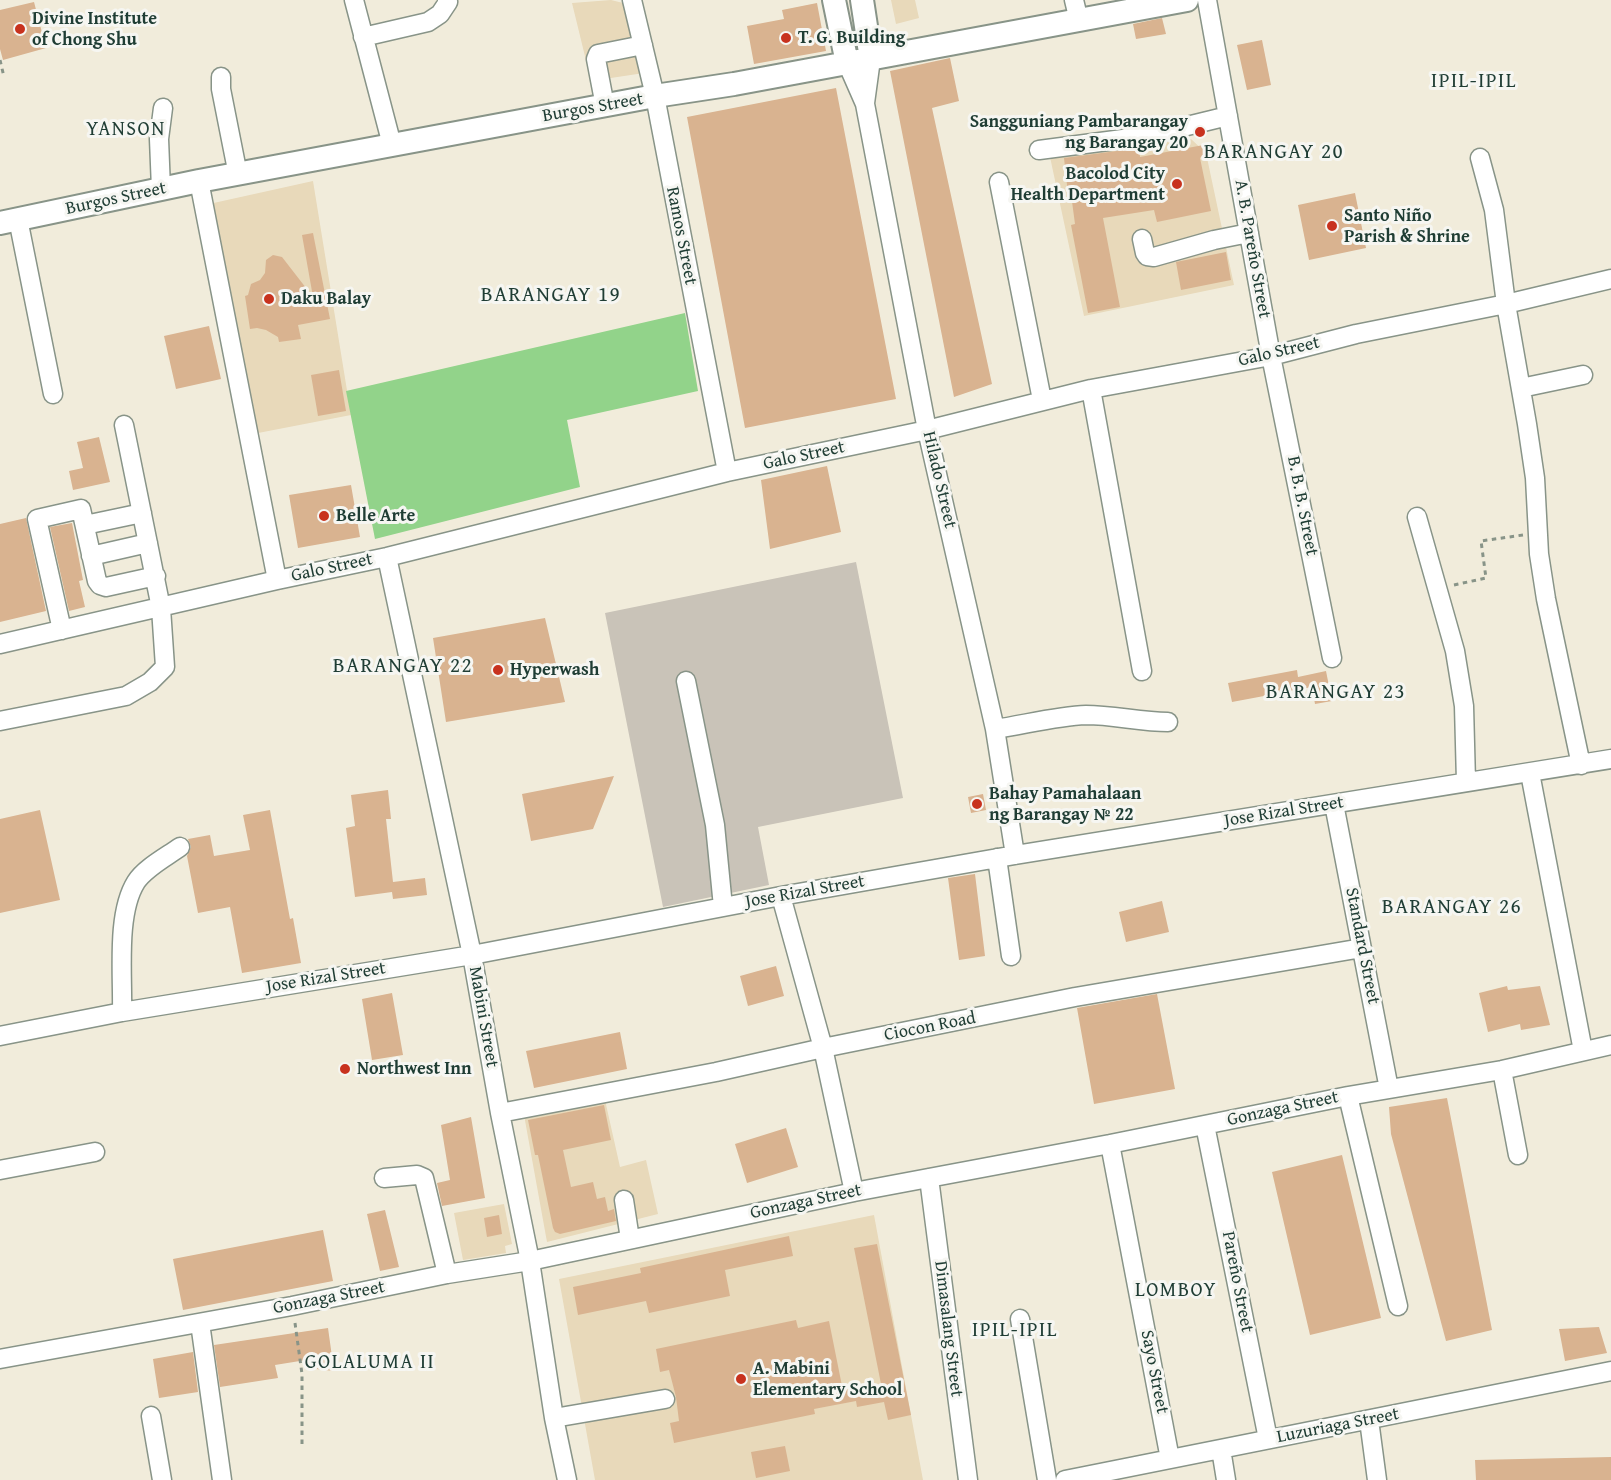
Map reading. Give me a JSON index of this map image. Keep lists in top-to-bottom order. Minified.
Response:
{"streets":{"main road":["Burgos Street","Hilado Street"],"street":["Ramos Street","A. B. Pareño Street","Galo Street","B. B. B. Street","Jose Rizal Street","Standard Street","Mabini Street","Ciocon Road","Gonzaga Street","Pareño Street","Dimasalang Street","Sayo Street","Luzuriaga Street"]},"crossings":[["Burgos Street","Ramos Street"],["Burgos Street","Hilado Street"],["Ramos Street","Galo Street"],["A. B. Pareño Street","Galo Street"],["A. B. Pareño Street","B. B. B. Street"],["Galo Street","Hilado Street"],["Galo Street","B. B. B. Street"],["Galo Street","Mabini Street"],["Hilado Street","Jose Rizal Street"],["Jose Rizal Street","Standard Street"],["Jose Rizal Street","Mabini Street"],["Standard Street","Ciocon Road"],["Standard Street","Gonzaga Street"],["Mabini Street","Ciocon Road"],["Mabini Street","Gonzaga Street"],["Gonzaga Street","Pareño Street"],["Gonzaga Street","Dimasalang Street"],["Gonzaga Street","Sayo Street"],["Pareño Street","Luzuriaga Street"],["Sayo Street","Luzuriaga Street"]],"districts":["IPIL-IPIL","YANSON","BARANGAY 20","BARANGAY 19","BARANGAY 22","BARANGAY 23","BARANGAY 26","LOMBOY","IPIL-IPIL","GOLALUMA II"],"places":["Divine Institute of Chong Shu","T. G. Building","Sangguniang Pambarangay ng Barangay 20","Bacolod City Health Department","Santo Niño Parish & Shrine","Daku Balay","Belle Arte","Hyperwash","Bahay Pamahalaan ng Barangay № 22","Northwest Inn","A. Mabini Elementary School"]}
